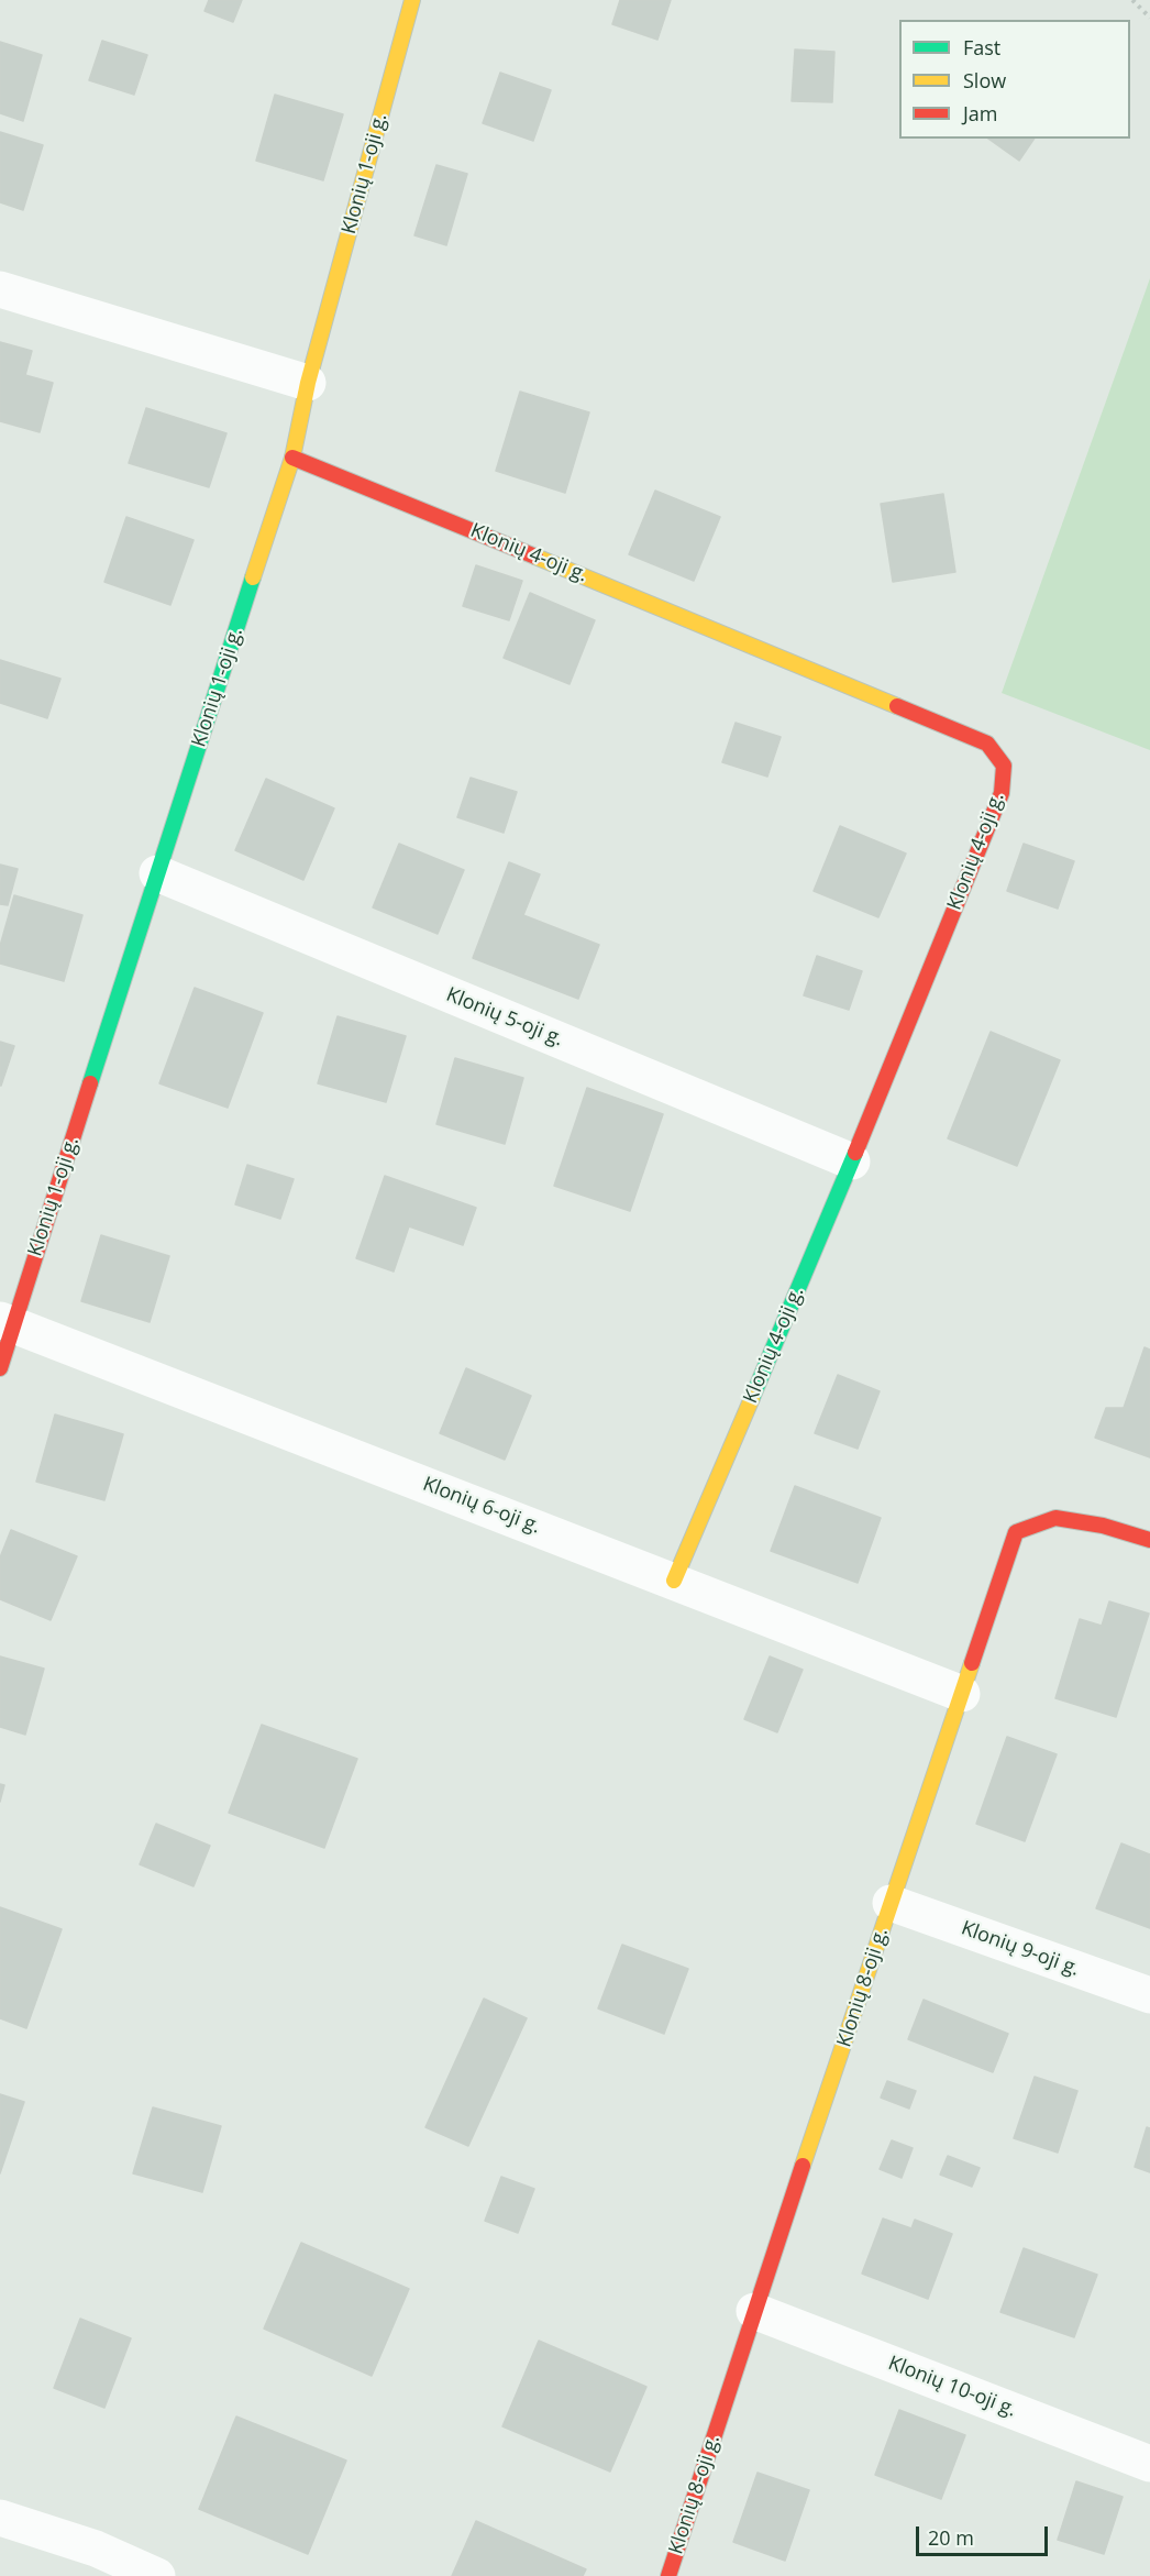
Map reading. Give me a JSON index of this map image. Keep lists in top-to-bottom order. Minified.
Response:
{"streets":{"street":["Klonių 1-oji g.","Klonių 4-oji g.","Klonių 5-oji g.","Klonių 6-oji g.","Klonių 9-oji g.","Klonių 8-oji g.","Klonių 10-oji g."]},"crossings":[["Klonių 1-oji g.","Klonių 4-oji g."],["Klonių 1-oji g.","Klonių 5-oji g."],["Klonių 1-oji g.","Klonių 6-oji g."],["Klonių 4-oji g.","Klonių 5-oji g."],["Klonių 4-oji g.","Klonių 6-oji g."],["Klonių 6-oji g.","Klonių 8-oji g."],["Klonių 9-oji g.","Klonių 8-oji g."],["Klonių 8-oji g.","Klonių 10-oji g."]],"legend":["Fast","Slow","Jam"],"scale_bar":"20 m"}
